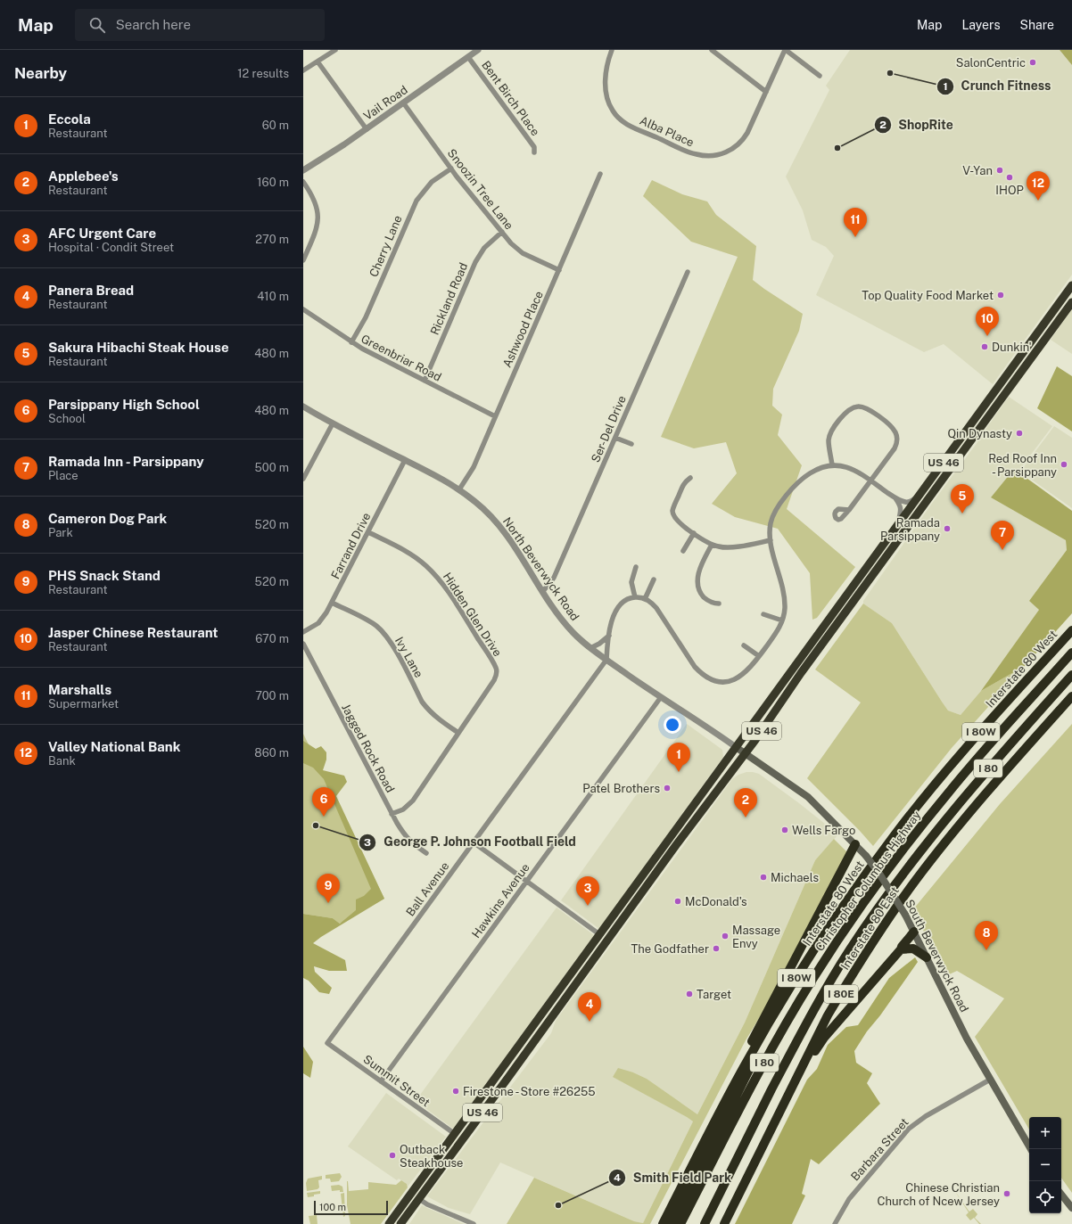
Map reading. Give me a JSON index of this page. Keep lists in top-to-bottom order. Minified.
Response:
{"streets":{"highway":["US 46","Interstate 80 West","I 80W","I 80","Christopher Columbus Highway","Interstate 80 East","I 80E"],"main road":["South Beverwyck Road"],"street":["Bent Birch Place","Vail Road","Alba Place","Snoozin Tree Lane","Cherry Lane","Rickland Road","Ashwood Place","Greenbriar Road","Ser-Del Drive","Farrand Drive","North Beverwyck Road","Hidden Glen Drive","Ivy Lane","Jagged Rock Road","Ball Avenue","Hawkins Avenue","Summit Street","Barbara Street"]},"crossings":[["Bent Birch Place","Vail Road"],["Vail Road","Snoozin Tree Lane"],["Snoozin Tree Lane","Cherry Lane"],["Snoozin Tree Lane","Rickland Road"],["Snoozin Tree Lane","Ashwood Place"],["Cherry Lane","Greenbriar Road"],["Rickland Road","Greenbriar Road"],["Ashwood Place","Greenbriar Road"],["Ashwood Place","North Beverwyck Road"],["Ser-Del Drive","North Beverwyck Road"],["US 46","North Beverwyck Road"],["US 46","South Beverwyck Road"],["US 46","Summit Street"],["Farrand Drive","North Beverwyck Road"],["Farrand Drive","Hidden Glen Drive"],["Farrand Drive","Ivy Lane"],["North Beverwyck Road","Ball Avenue"],["North Beverwyck Road","Hawkins Avenue"],["North Beverwyck Road","South Beverwyck Road"],["Hidden Glen Drive","Ivy Lane"],["Hidden Glen Drive","Jagged Rock Road"],["Ball Avenue","Summit Street"],["Hawkins Avenue","Summit Street"],["South Beverwyck Road","Barbara Street"]],"places":["SalonCentric","Crunch Fitness","ShopRite","V-Yan","IHOP","Top Quality Food Market","Dunkin'","Qin Dynasty","Red Roof Inn - Parsippany","Ramada Parsippany","Patel Brothers","George P. Johnson Football Field","Wells Fargo","Michaels","McDonald's","Massage Envy","The Godfather","Target","Firestone - Store #26255","Outback Steakhouse","Chinese Christian Church of Ncew Jersey","Smith Field Park"],"scale_bar":"100 m","page":{"header":"Map","search":"Search here","nav":["Map","Layers","Share"],"heading":["Nearby","12 results"],"list":[{"mark":"1","name":"Eccola","note":"Restaurant","value":"60 m"},{"mark":"2","name":"Applebee's","note":"Restaurant","value":"160 m"},{"mark":"3","name":"AFC Urgent Care","note":"Hospital · Condit Street","value":"270 m"},{"mark":"4","name":"Panera Bread","note":"Restaurant","value":"410 m"},{"mark":"5","name":"Sakura Hibachi Steak House","note":"Restaurant","value":"480 m"},{"mark":"6","name":"Parsippany High School","note":"School","value":"480 m"},{"mark":"7","name":"Ramada Inn - Parsippany","note":"Place","value":"500 m"},{"mark":"8","name":"Cameron Dog Park","note":"Park","value":"520 m"},{"mark":"9","name":"PHS Snack Stand","note":"Restaurant","value":"520 m"},{"mark":"10","name":"Jasper Chinese Restaurant","note":"Restaurant","value":"670 m"},{"mark":"11","name":"Marshalls","note":"Supermarket","value":"700 m"},{"mark":"12","name":"Valley National Bank","note":"Bank","value":"860 m"}],"pins":["12","11","10","5","7","1","6","2","9","3","8","4"],"map_buttons":["+","−"],"scale":"100 m"}}
